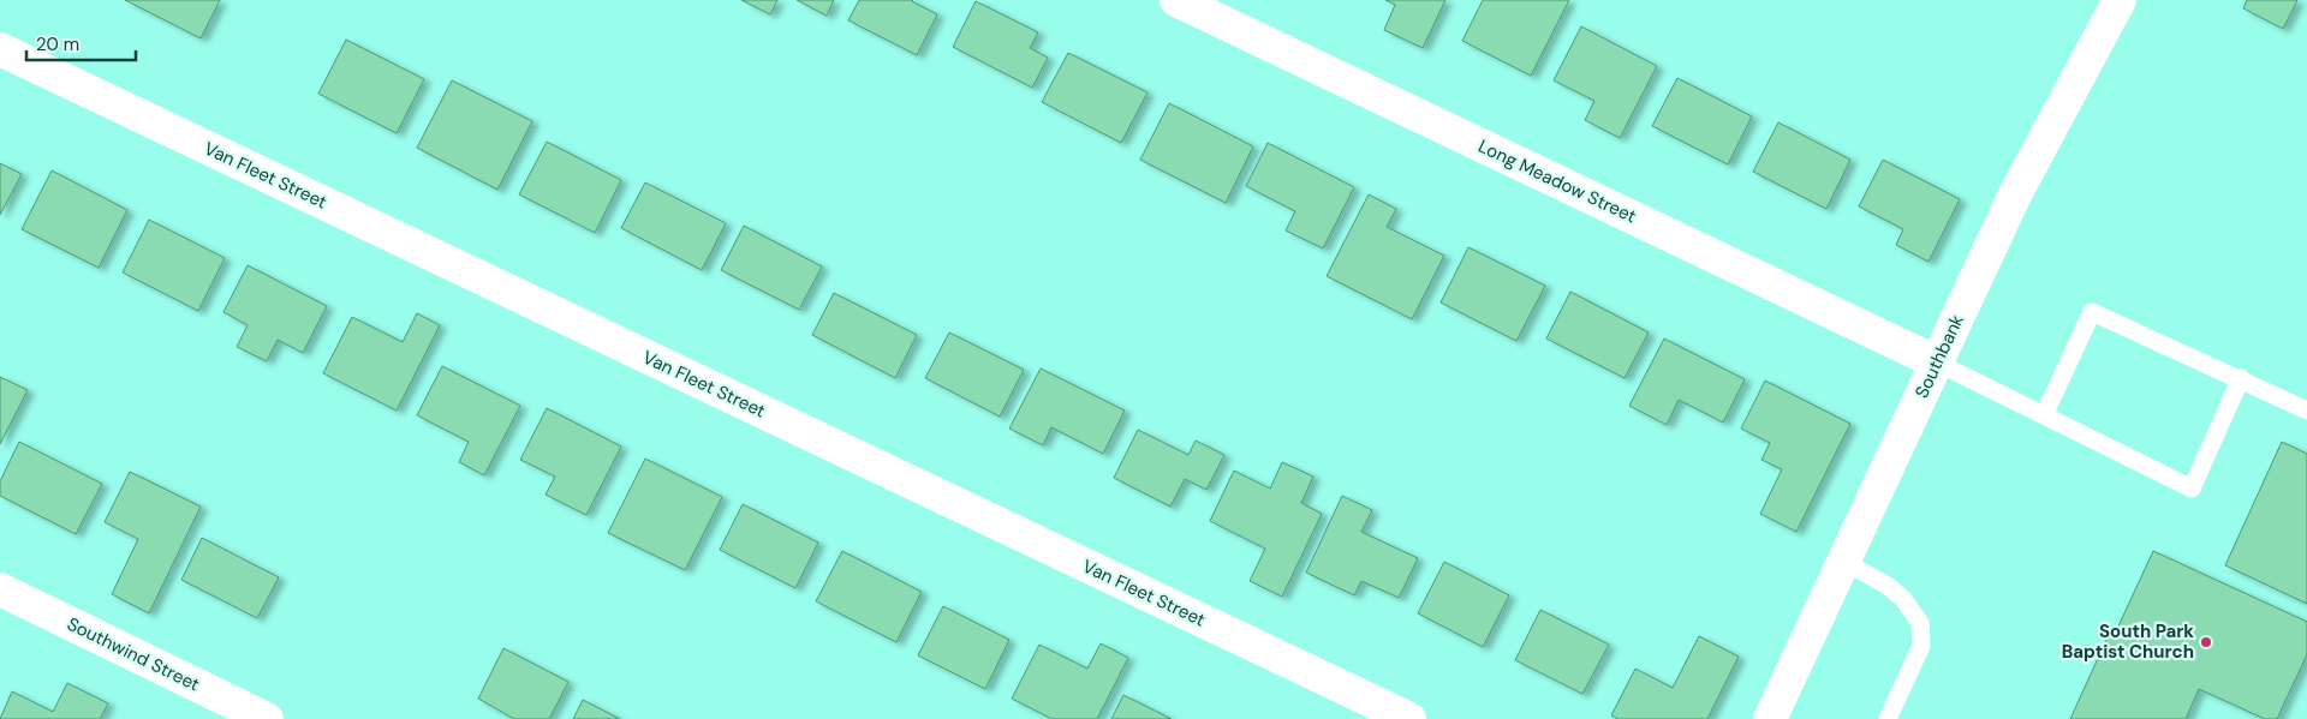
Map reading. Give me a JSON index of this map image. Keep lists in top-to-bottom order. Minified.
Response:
{"streets":{"street":["Van Fleet Street","Long Meadow Street","Southbank","Southwind Street"]},"crossings":[["Long Meadow Street","Southbank"]],"places":["South Park Baptist Church"],"scale_bar":"20 m"}
